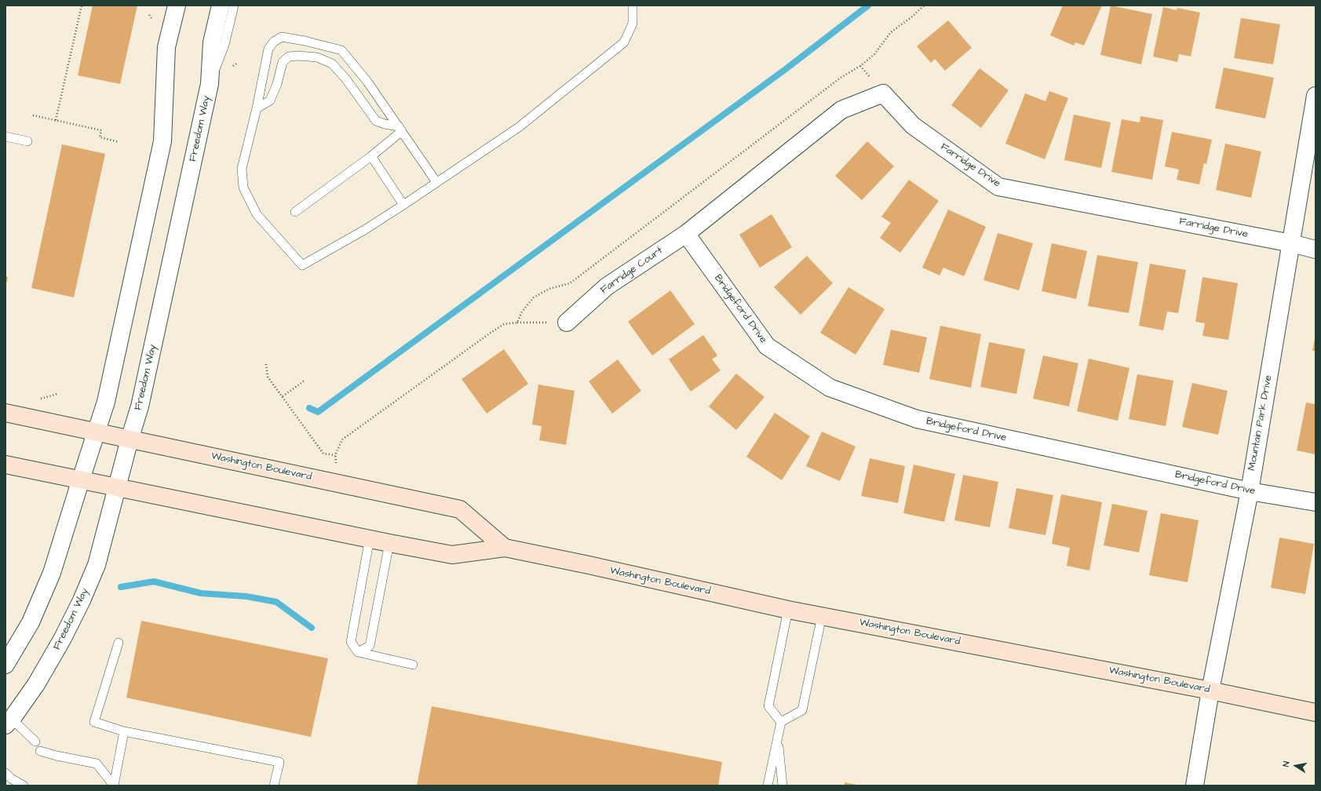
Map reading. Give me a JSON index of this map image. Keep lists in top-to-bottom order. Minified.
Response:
{"streets":{"main road":["Washington Boulevard"],"street":["Freedom Way","Farridge Drive","Farridge Court","Bridgeford Drive","Mountain Park Drive"]},"crossings":[["Freedom Way","Washington Boulevard"],["Farridge Drive","Farridge Court"],["Farridge Drive","Bridgeford Drive"],["Farridge Drive","Mountain Park Drive"],["Farridge Court","Bridgeford Drive"],["Bridgeford Drive","Mountain Park Drive"],["Mountain Park Drive","Washington Boulevard"]],"north":"left"}
